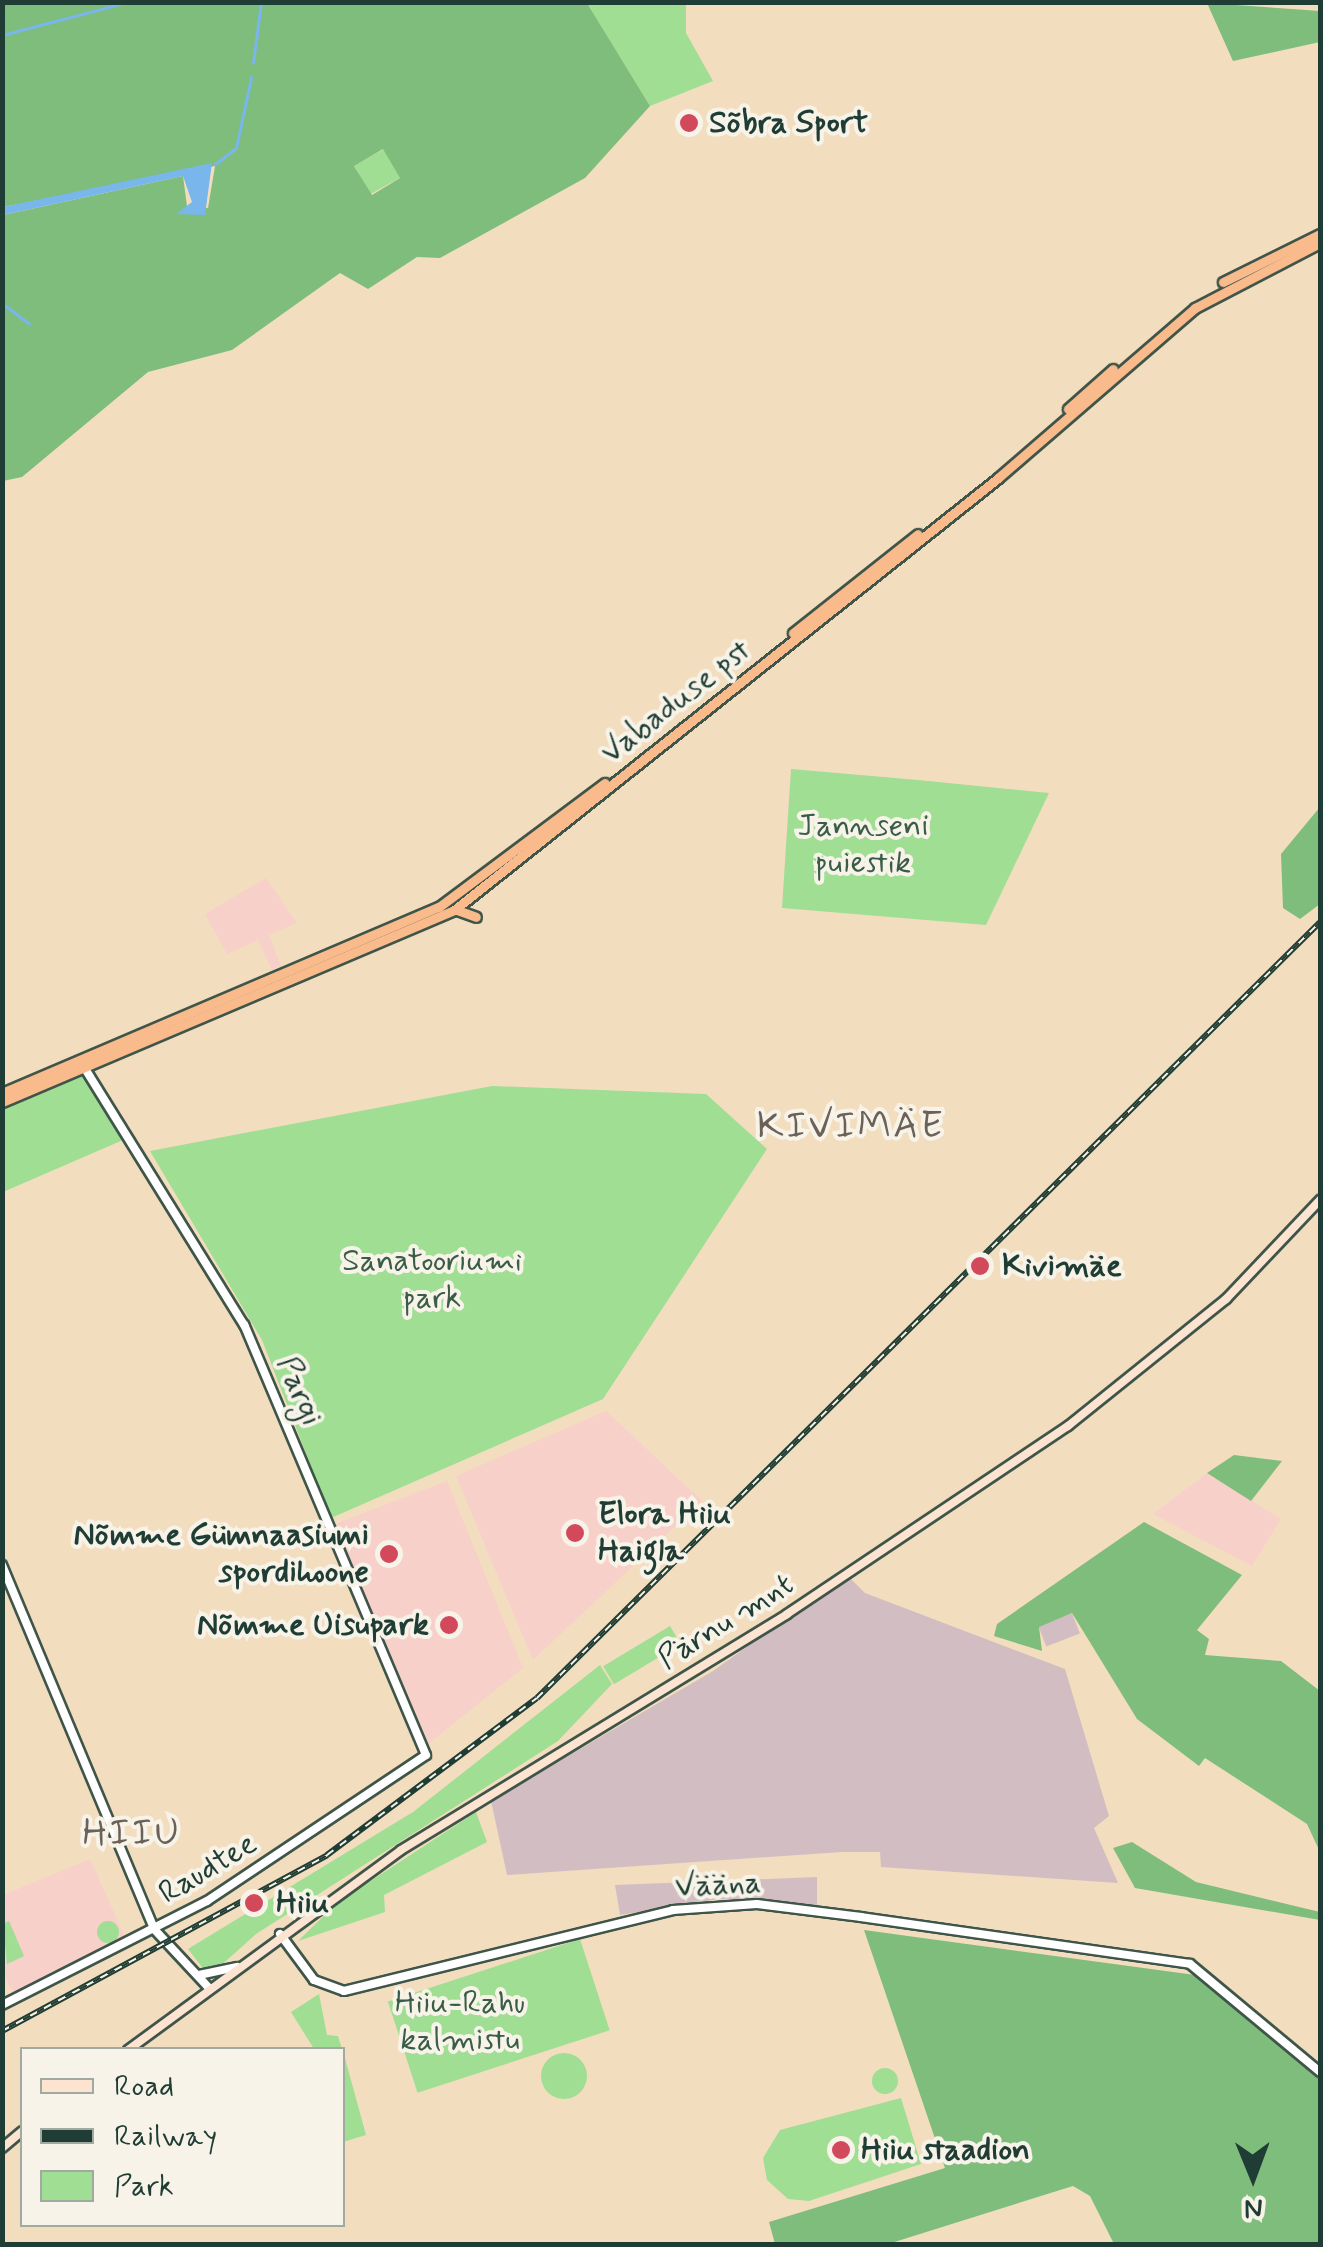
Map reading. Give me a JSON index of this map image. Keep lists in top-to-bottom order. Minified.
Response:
{"streets":{"highway":["Vabaduse pst"],"main road":["Pärnu mnt"],"street":["Pargi","Raudtee","Vääna"]},"crossings":[["Vabaduse pst","Pargi"],["Pargi","Raudtee"],["Pärnu mnt","Vääna"]],"districts":["KIVIMÄE","HIIU"],"parks":["Jannseni puiestik","Sanatooriumi park","Hiiu-Rahu kalmistu"],"places":["Sõbra Sport","Kivimäe","Elora Hiiu Haigla","Nõmme Gümnaasiumi spordihoone","Nõmme Uisupark","Hiiu","Hiiu staadion"],"legend":["Road","Railway","Park"],"north":"bottom"}
